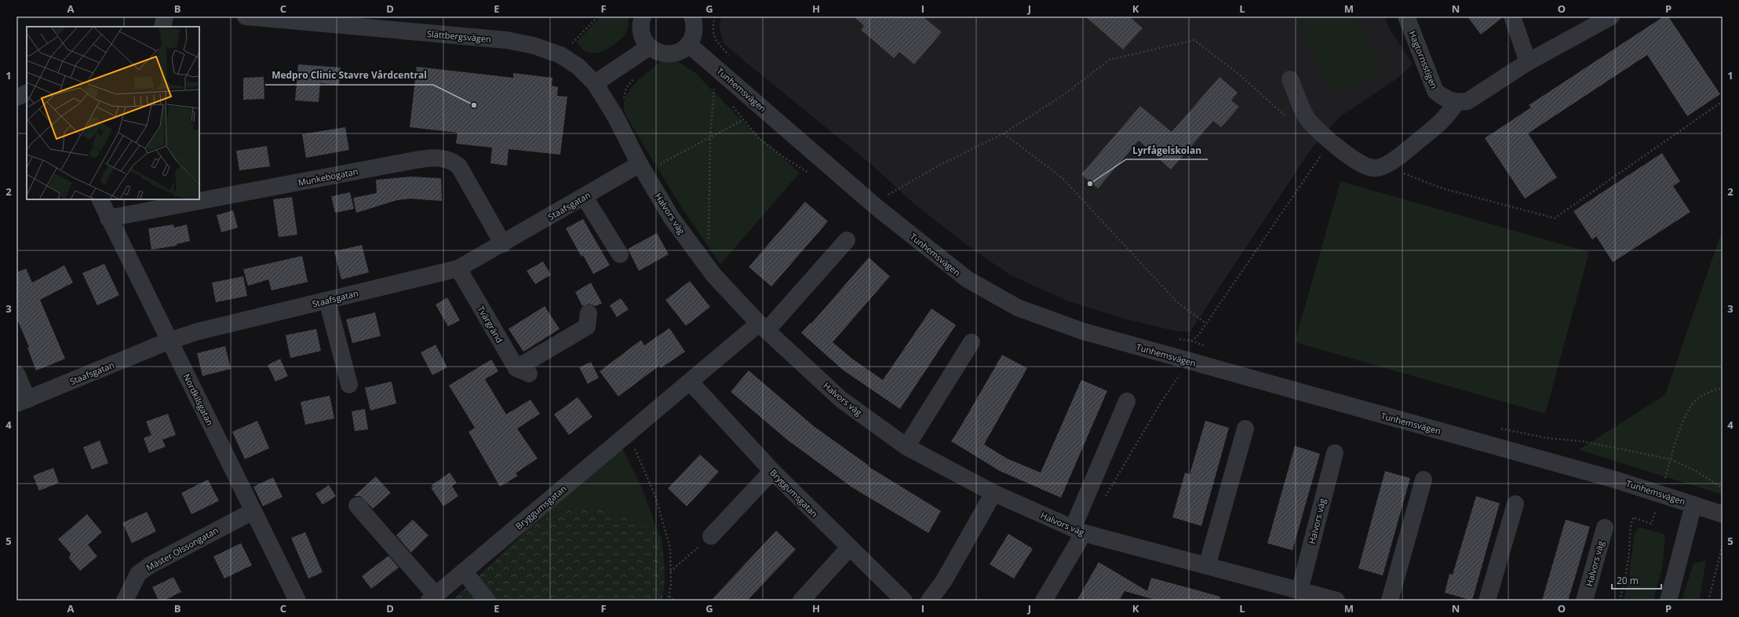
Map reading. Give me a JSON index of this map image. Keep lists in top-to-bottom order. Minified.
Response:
{"streets":{"street":["Slättbergsvägen","Hagtornsstigen","Tunhemsvägen","Munkebogatan","Staafsgatan","Halvors väg","Tvärgränd","Nordkilsgatan","Bryggumsgatan","Mäster Olssongatan"]},"crossings":[["Slättbergsvägen","Halvors väg"],["Munkebogatan","Staafsgatan"],["Munkebogatan","Nordkilsgatan"],["Staafsgatan","Halvors väg"],["Staafsgatan","Tvärgränd"],["Staafsgatan","Nordkilsgatan"],["Halvors väg","Bryggumsgatan"],["Nordkilsgatan","Mäster Olssongatan"]],"places":["Medpro Clinic Stavre Vårdcentral","Lyrfågelskolan"],"scale_bar":"20 m","grid":{"columns":["A","B","C","D","E","F","G","H","I","J","K","L","M","N","O","P"],"rows":["1","2","3","4","5"]}}
